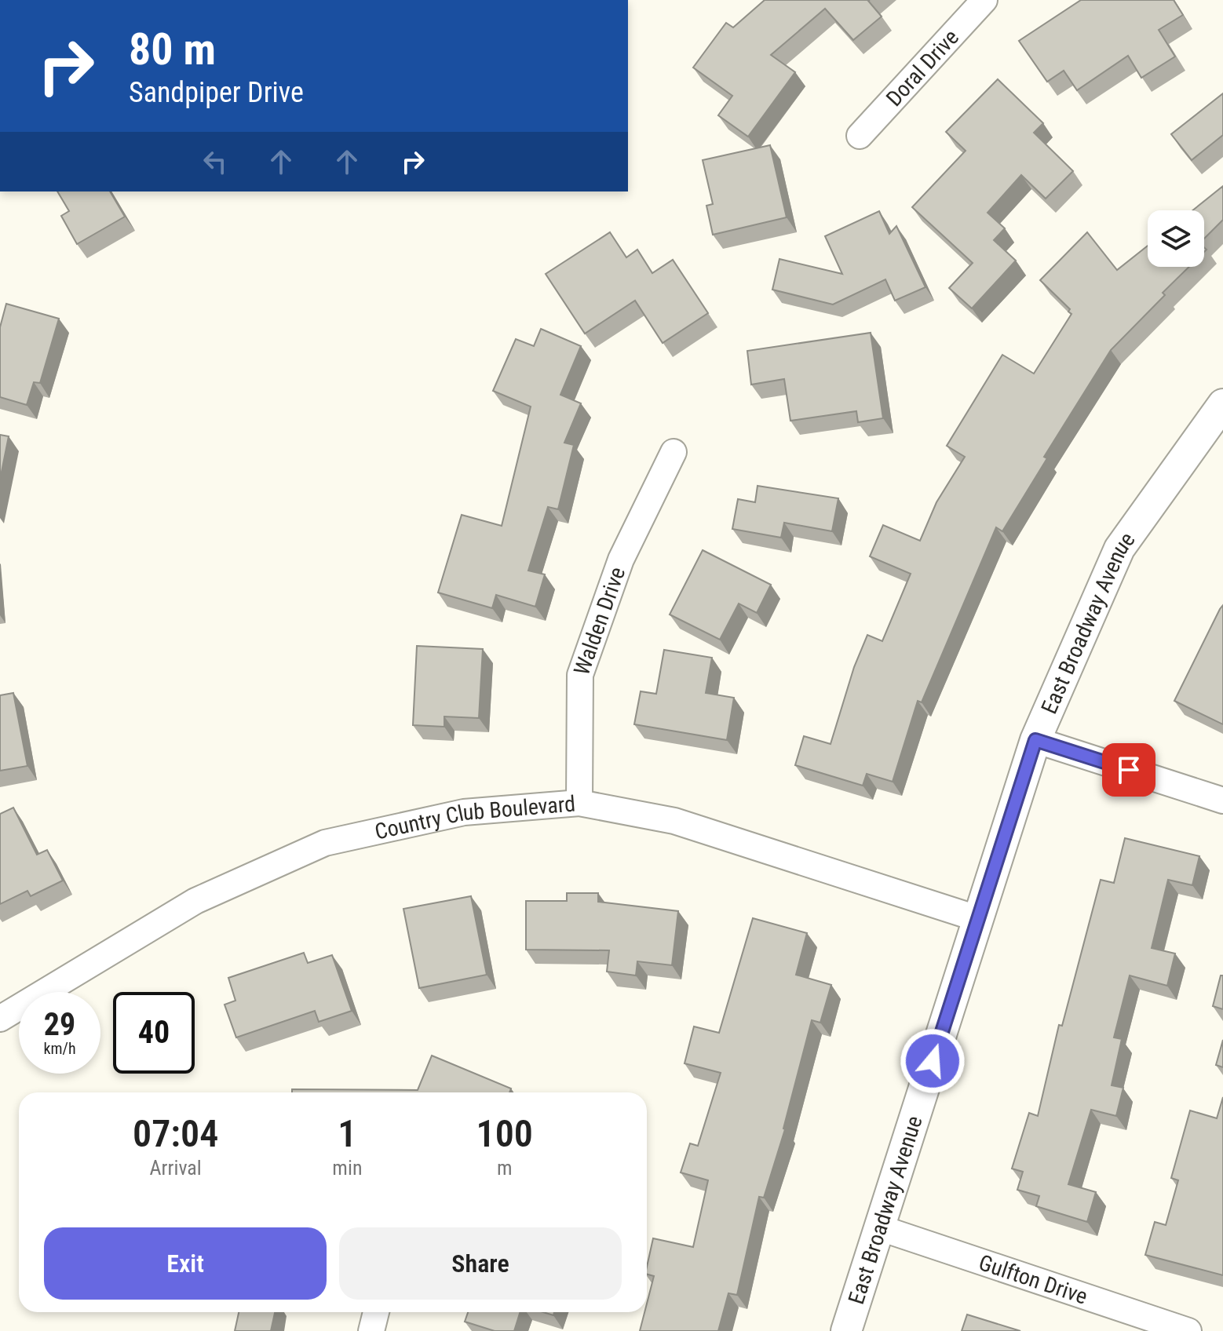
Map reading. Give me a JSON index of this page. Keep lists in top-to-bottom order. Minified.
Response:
{"streets":{"street":["Doral Drive","Walden Drive","East Broadway Avenue","Country Club Boulevard","Gulfton Drive"]},"crossings":[["Walden Drive","Country Club Boulevard"],["East Broadway Avenue","Country Club Boulevard"],["East Broadway Avenue","Gulfton Drive"]],"page":{"turn":["80 m","Sandpiper Drive"],"speed":"29 km/h","limit":"40","eta":["07:04","Arrival","1","min","100","m"],"buttons":["Exit","Share"]}}
